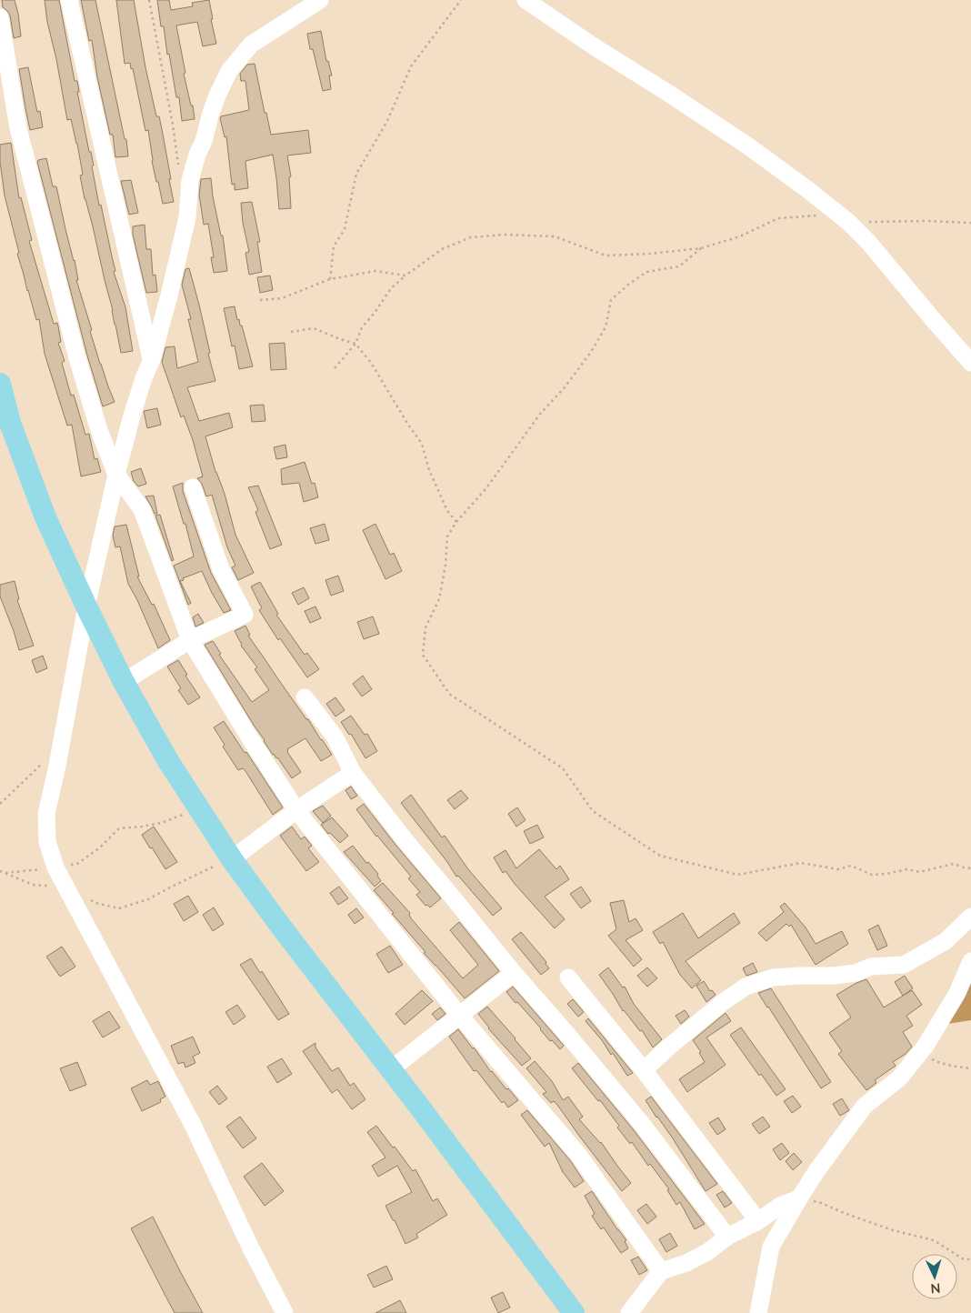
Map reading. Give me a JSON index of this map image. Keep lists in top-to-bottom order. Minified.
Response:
{"north":"bottom"}
